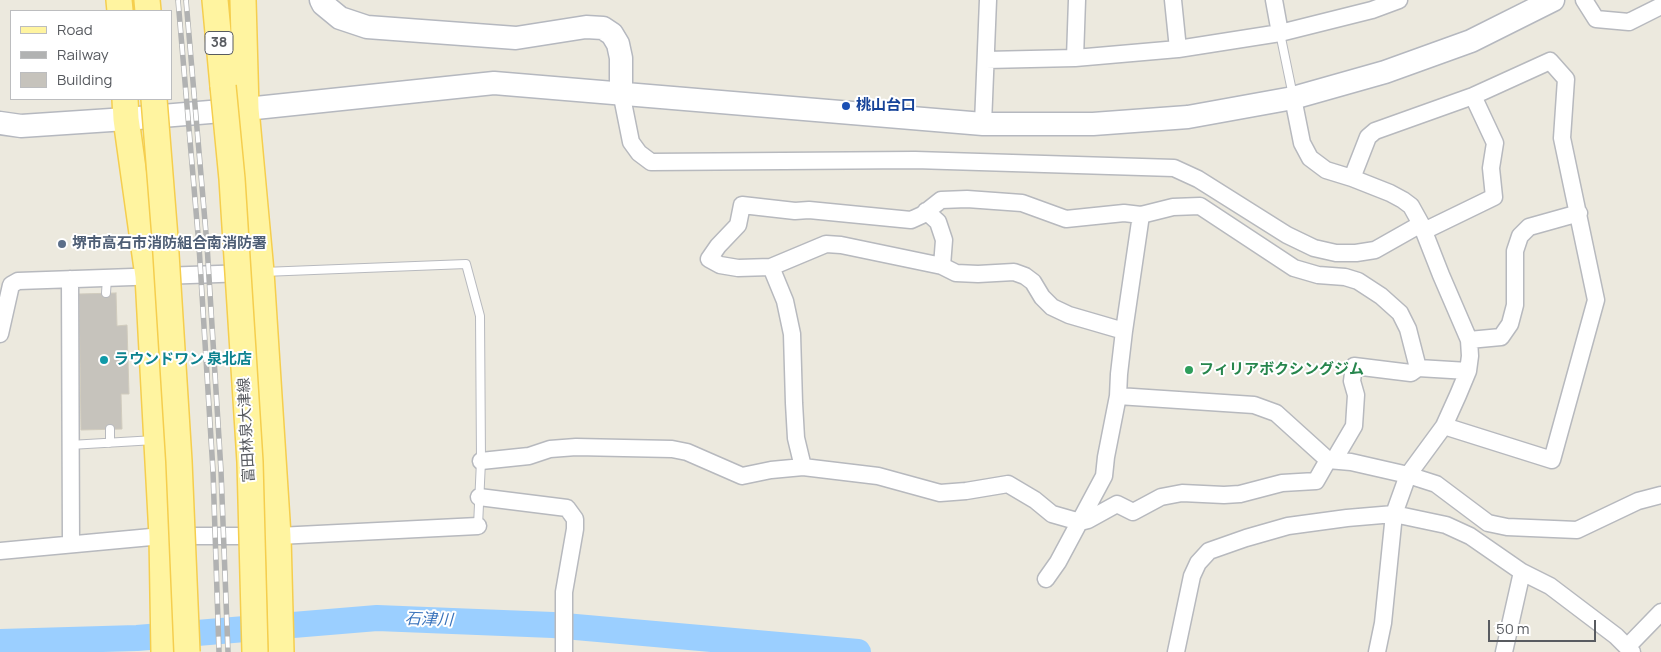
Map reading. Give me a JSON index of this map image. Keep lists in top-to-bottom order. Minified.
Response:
{"streets":{"main road":["38","富田林泉大津線"]},"water":["石津川"],"places":["桃山台口","堺市高石市消防組合南消防署","ラウンドワン 泉北店","フィリアボクシングジム"],"legend":["Road","Railway","Building"],"scale_bar":"50 m"}
